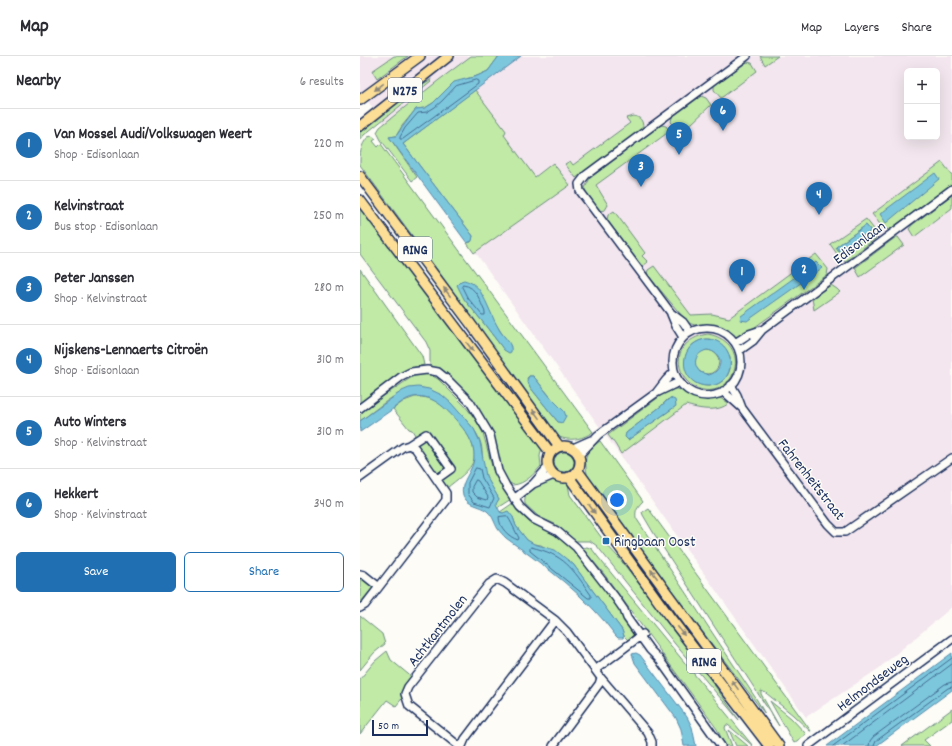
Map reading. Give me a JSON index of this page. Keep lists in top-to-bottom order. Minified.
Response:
{"streets":{"main road":["N275","RING"],"street":["Edisonlaan","Fahrenheitstraat","Achtkantmolen","Helmondseweg"]},"crossings":[["Edisonlaan","Fahrenheitstraat"]],"places":{"transit":["Ringbaan Oost"]},"scale_bar":"50 m","page":{"header":"Map","nav":["Map","Layers","Share"],"heading":["Nearby","6 results"],"map_buttons":["+","−"],"pins":["6","5","3","4","2","1"],"list":[{"mark":"1","name":"Van Mossel Audi/Volkswagen Weert","note":"Shop · Edisonlaan","value":"220 m"},{"mark":"2","name":"Kelvinstraat","note":"Bus stop · Edisonlaan","value":"250 m"},{"mark":"3","name":"Peter Janssen","note":"Shop · Kelvinstraat","value":"280 m"},{"mark":"4","name":"Nijskens-Lennaerts Citroën","note":"Shop · Edisonlaan","value":"310 m"},{"mark":"5","name":"Auto Winters","note":"Shop · Kelvinstraat","value":"310 m"},{"mark":"6","name":"Hekkert","note":"Shop · Kelvinstraat","value":"340 m"}],"buttons":["Save","Share"],"scale":"50 m"}}
